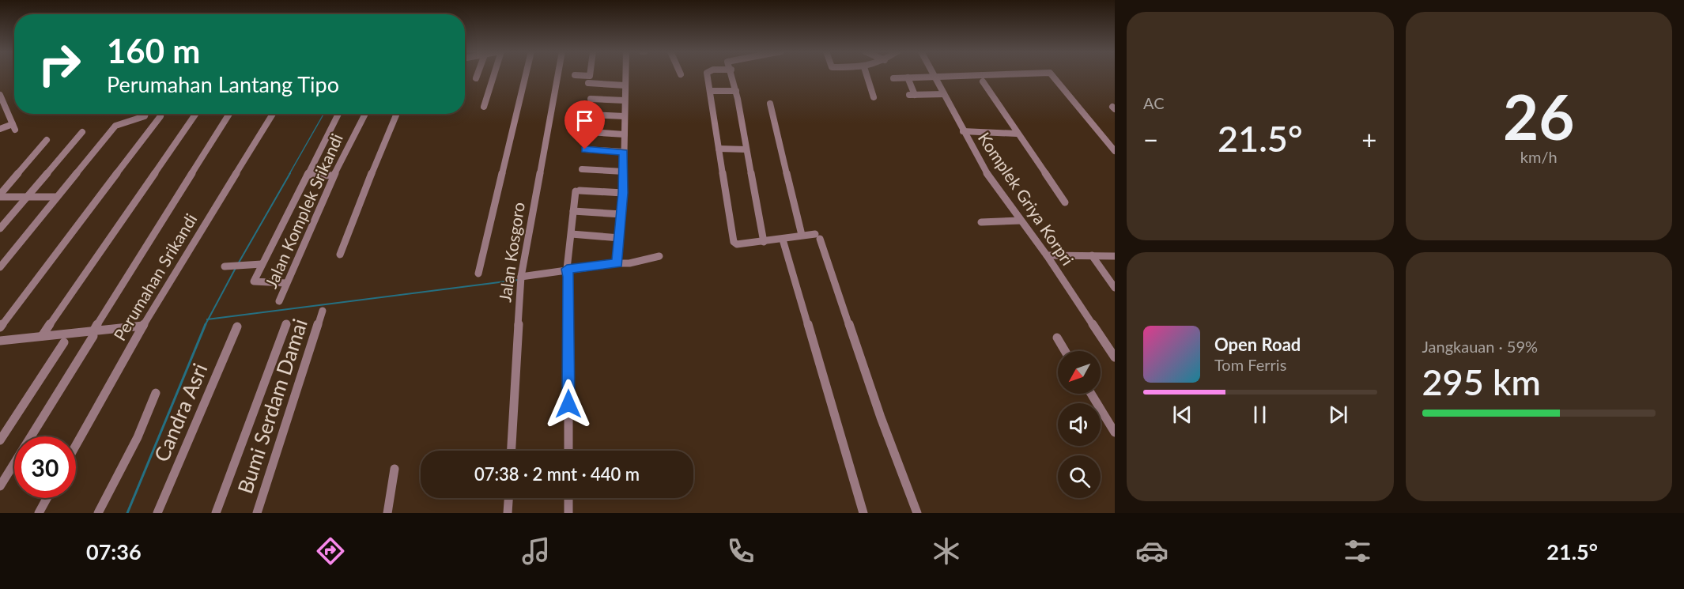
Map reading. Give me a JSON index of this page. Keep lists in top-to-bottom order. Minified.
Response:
{"streets":{"street":["Komplek Griya Korpri","Jalan Komplek Srikandi","Jalan Kosgoro","Perumahan Srikandi","Bumi Serdam Damai","Candra Asri"]},"north":"bottom left","page":{"tile":["AC",["26","km/h"],["Jangkauan · 59%","295 km"]],"turn":["160 m","Perumahan Lantang Tipo"],"heat":["−","21.5°","+"],"song":["Open Road","Tom Ferris"],"limit":"30","trip":"07:38 · 2 mnt · 440 m","tabs":["07:36","21.5°"]}}
